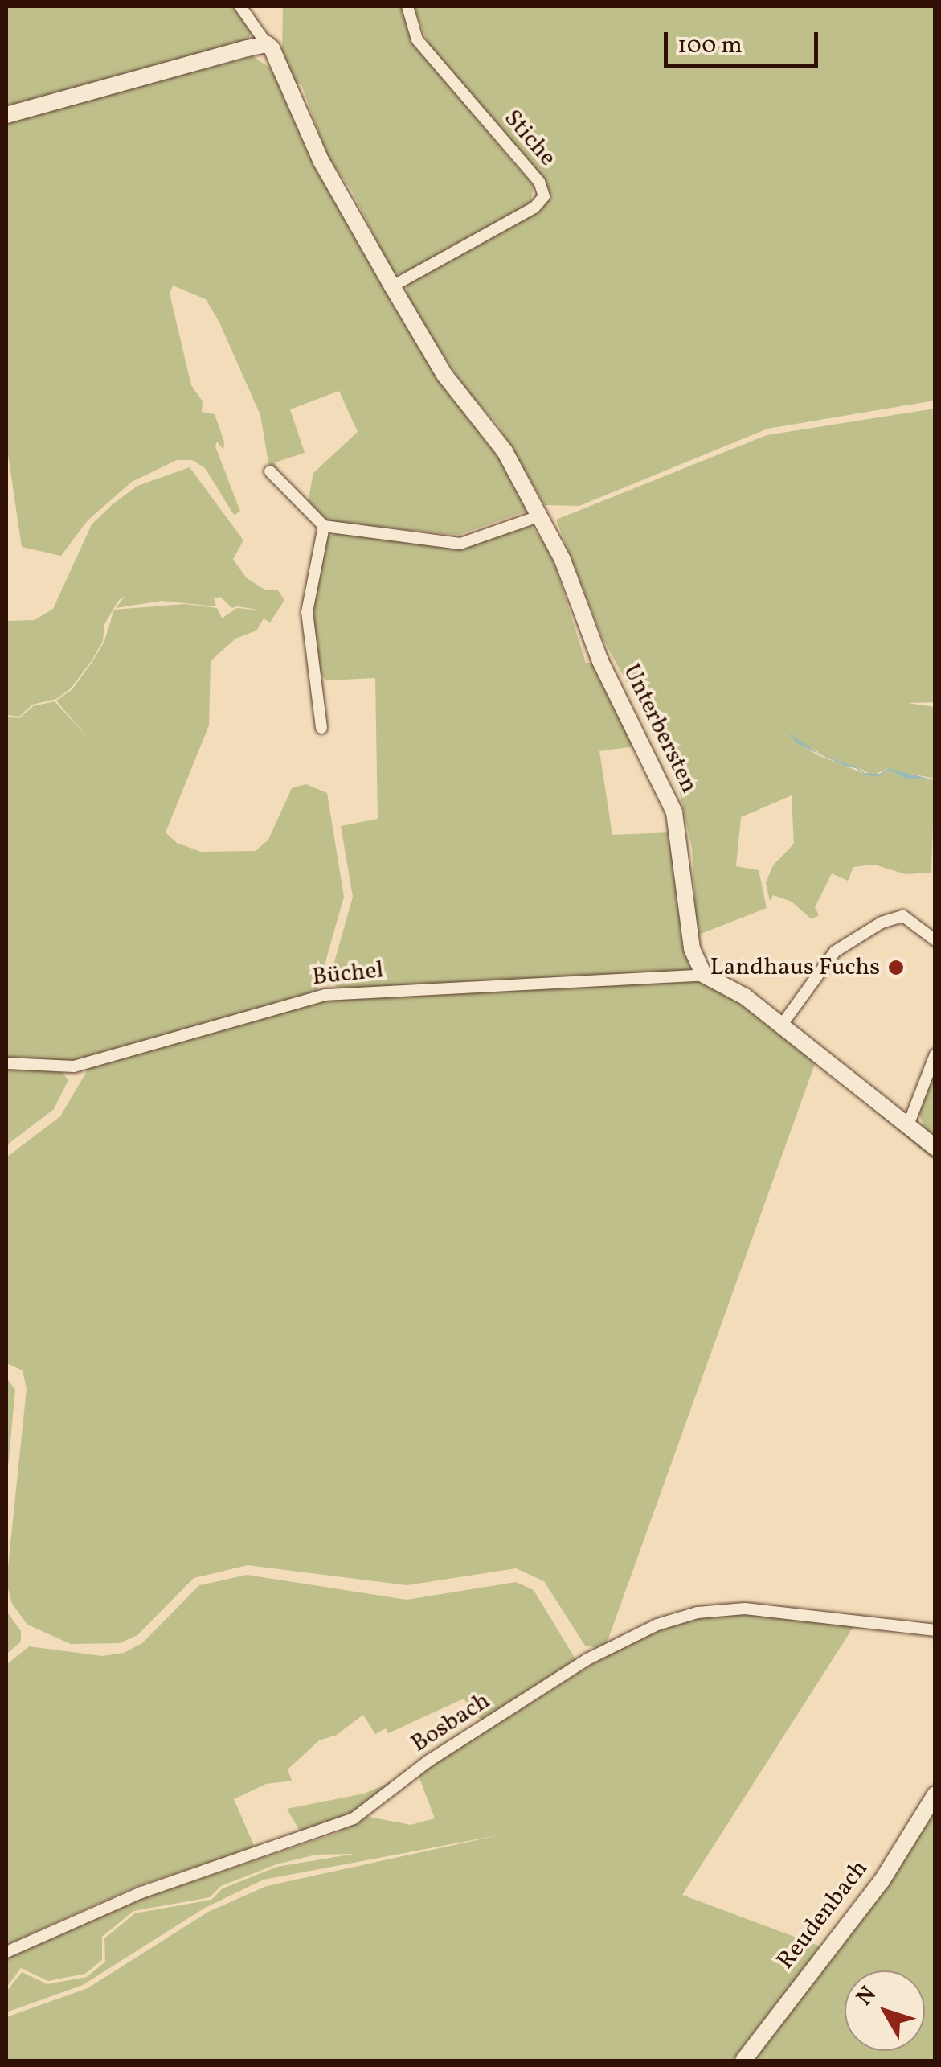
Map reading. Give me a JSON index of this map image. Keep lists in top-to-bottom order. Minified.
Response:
{"streets":{"street":["Stiche","Unterbersten","Büchel","Bosbach","Reudenbach"]},"crossings":[["Stiche","Unterbersten"],["Unterbersten","Büchel"]],"places":["Landhaus Fuchs"],"scale_bar":"100 m","north":"top left"}
